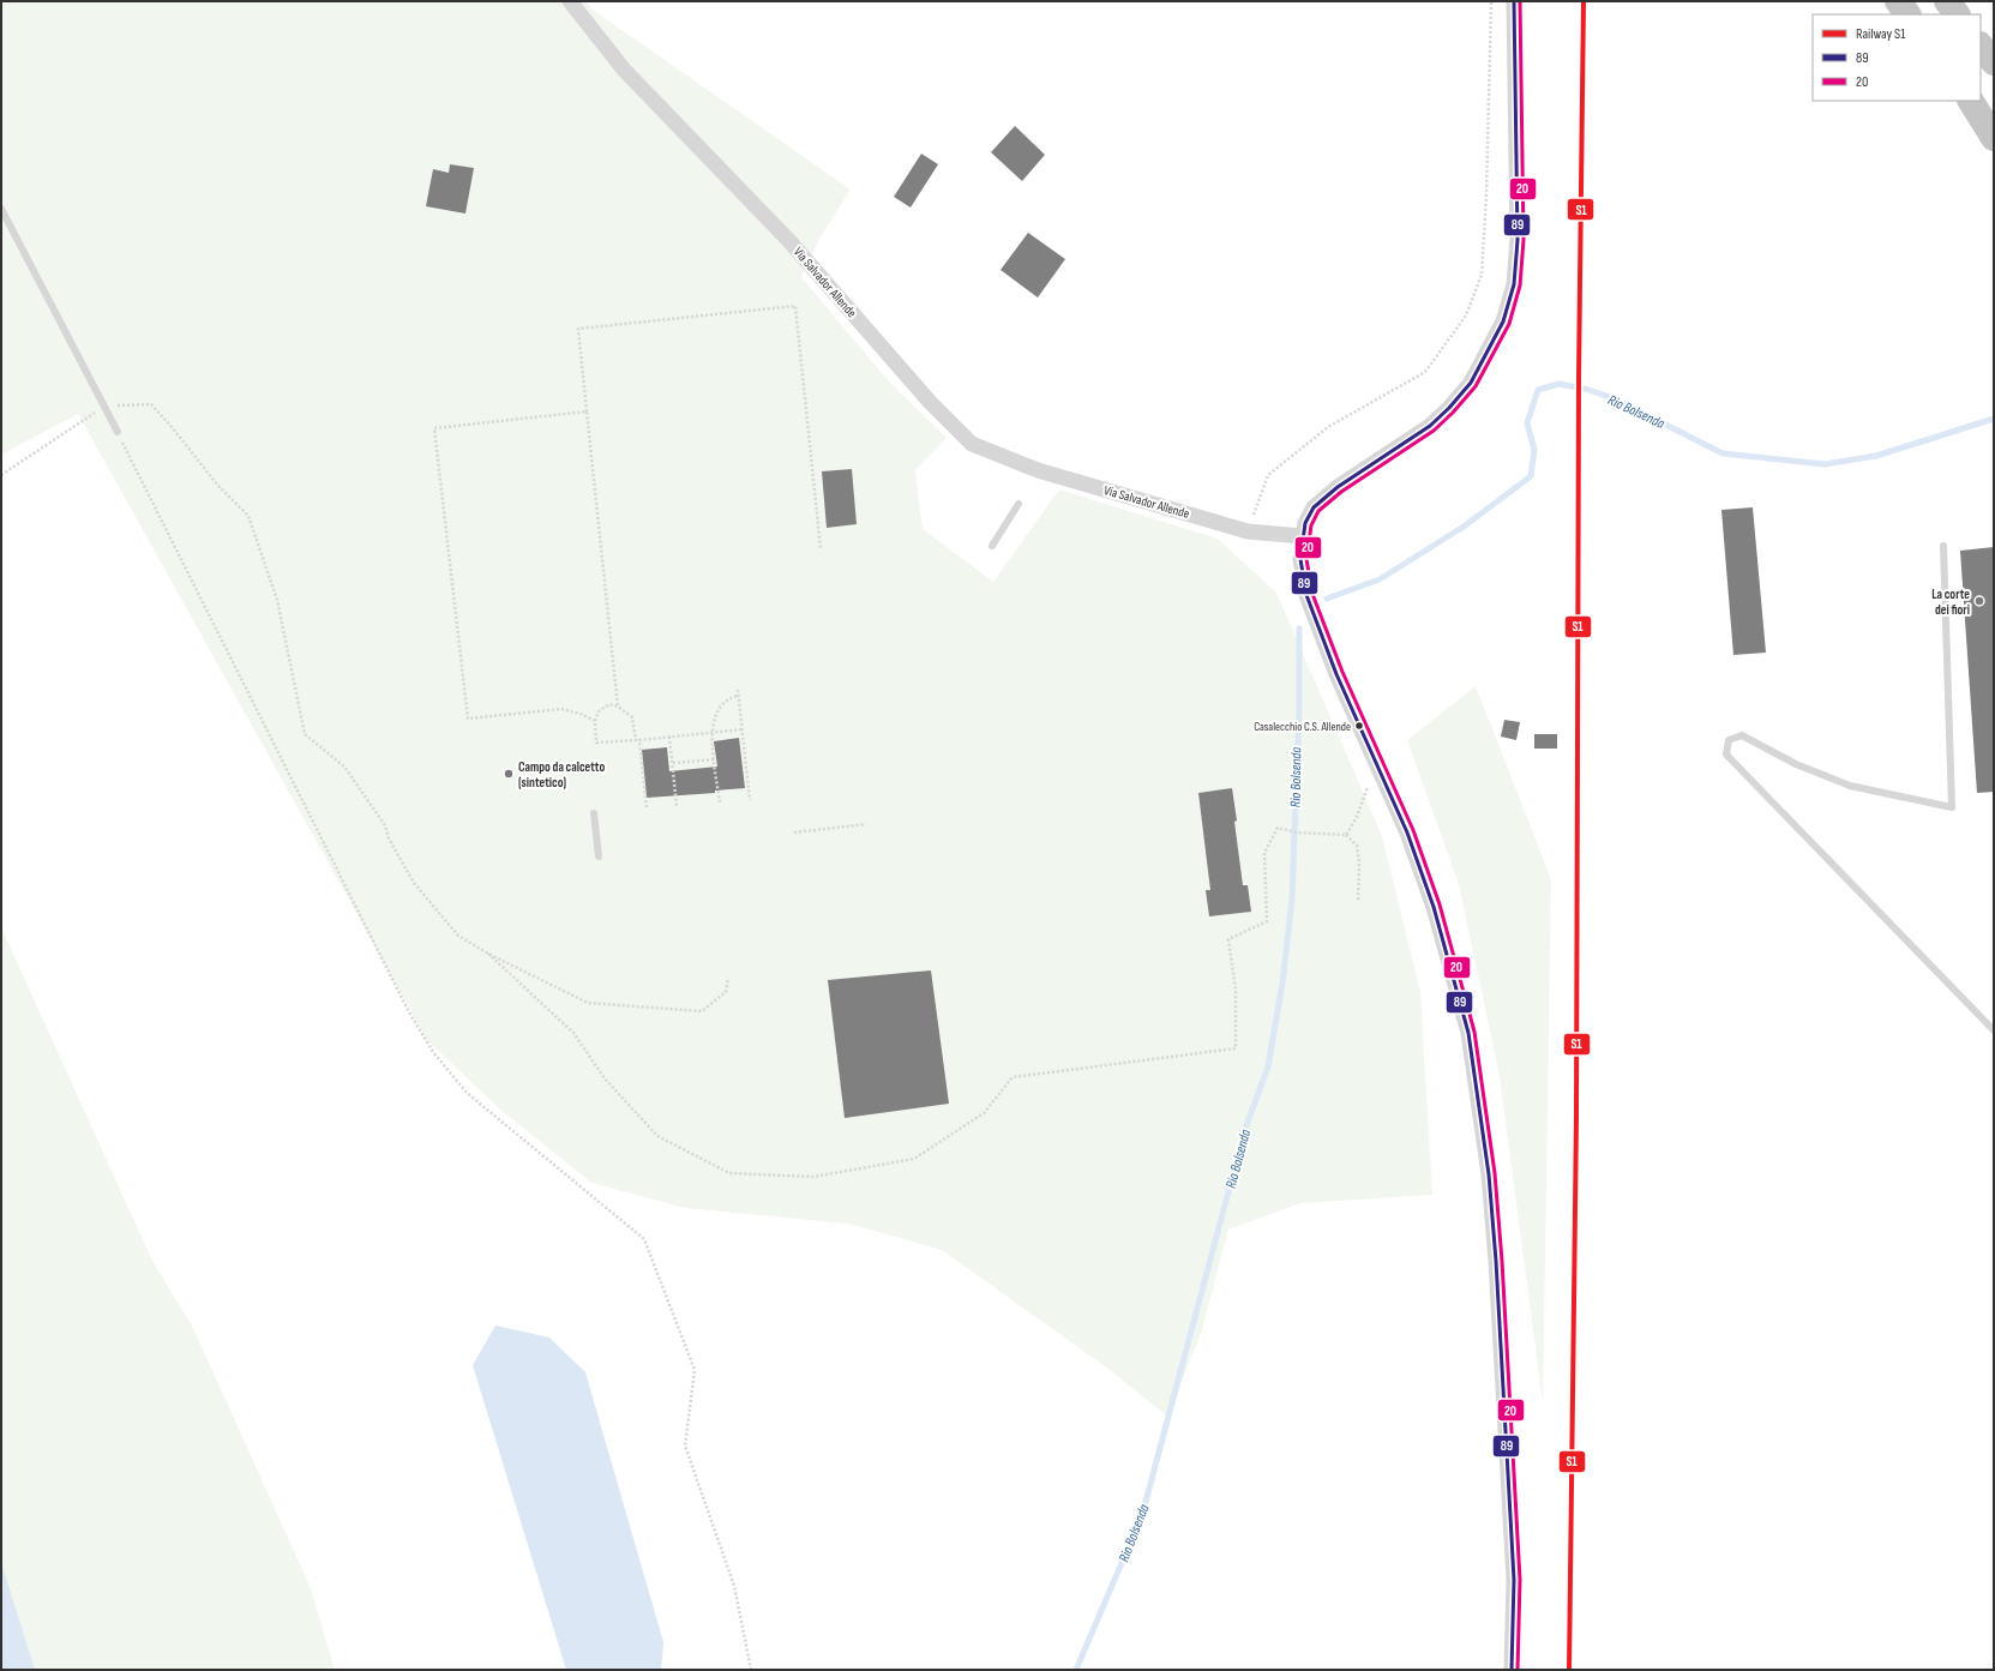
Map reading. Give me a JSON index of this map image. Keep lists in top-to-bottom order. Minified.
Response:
{"streets":{"street":["Via Salvador Allende"]},"water":["Rio Bolsenda"],"places":["La corte dei fiori","Casalecchio C.S. Allende","Campo da calcetto (sintetico)"],"lines":["rail line S1","transit line 89","transit line 20"],"legend":["Railway S1","89","20"]}
